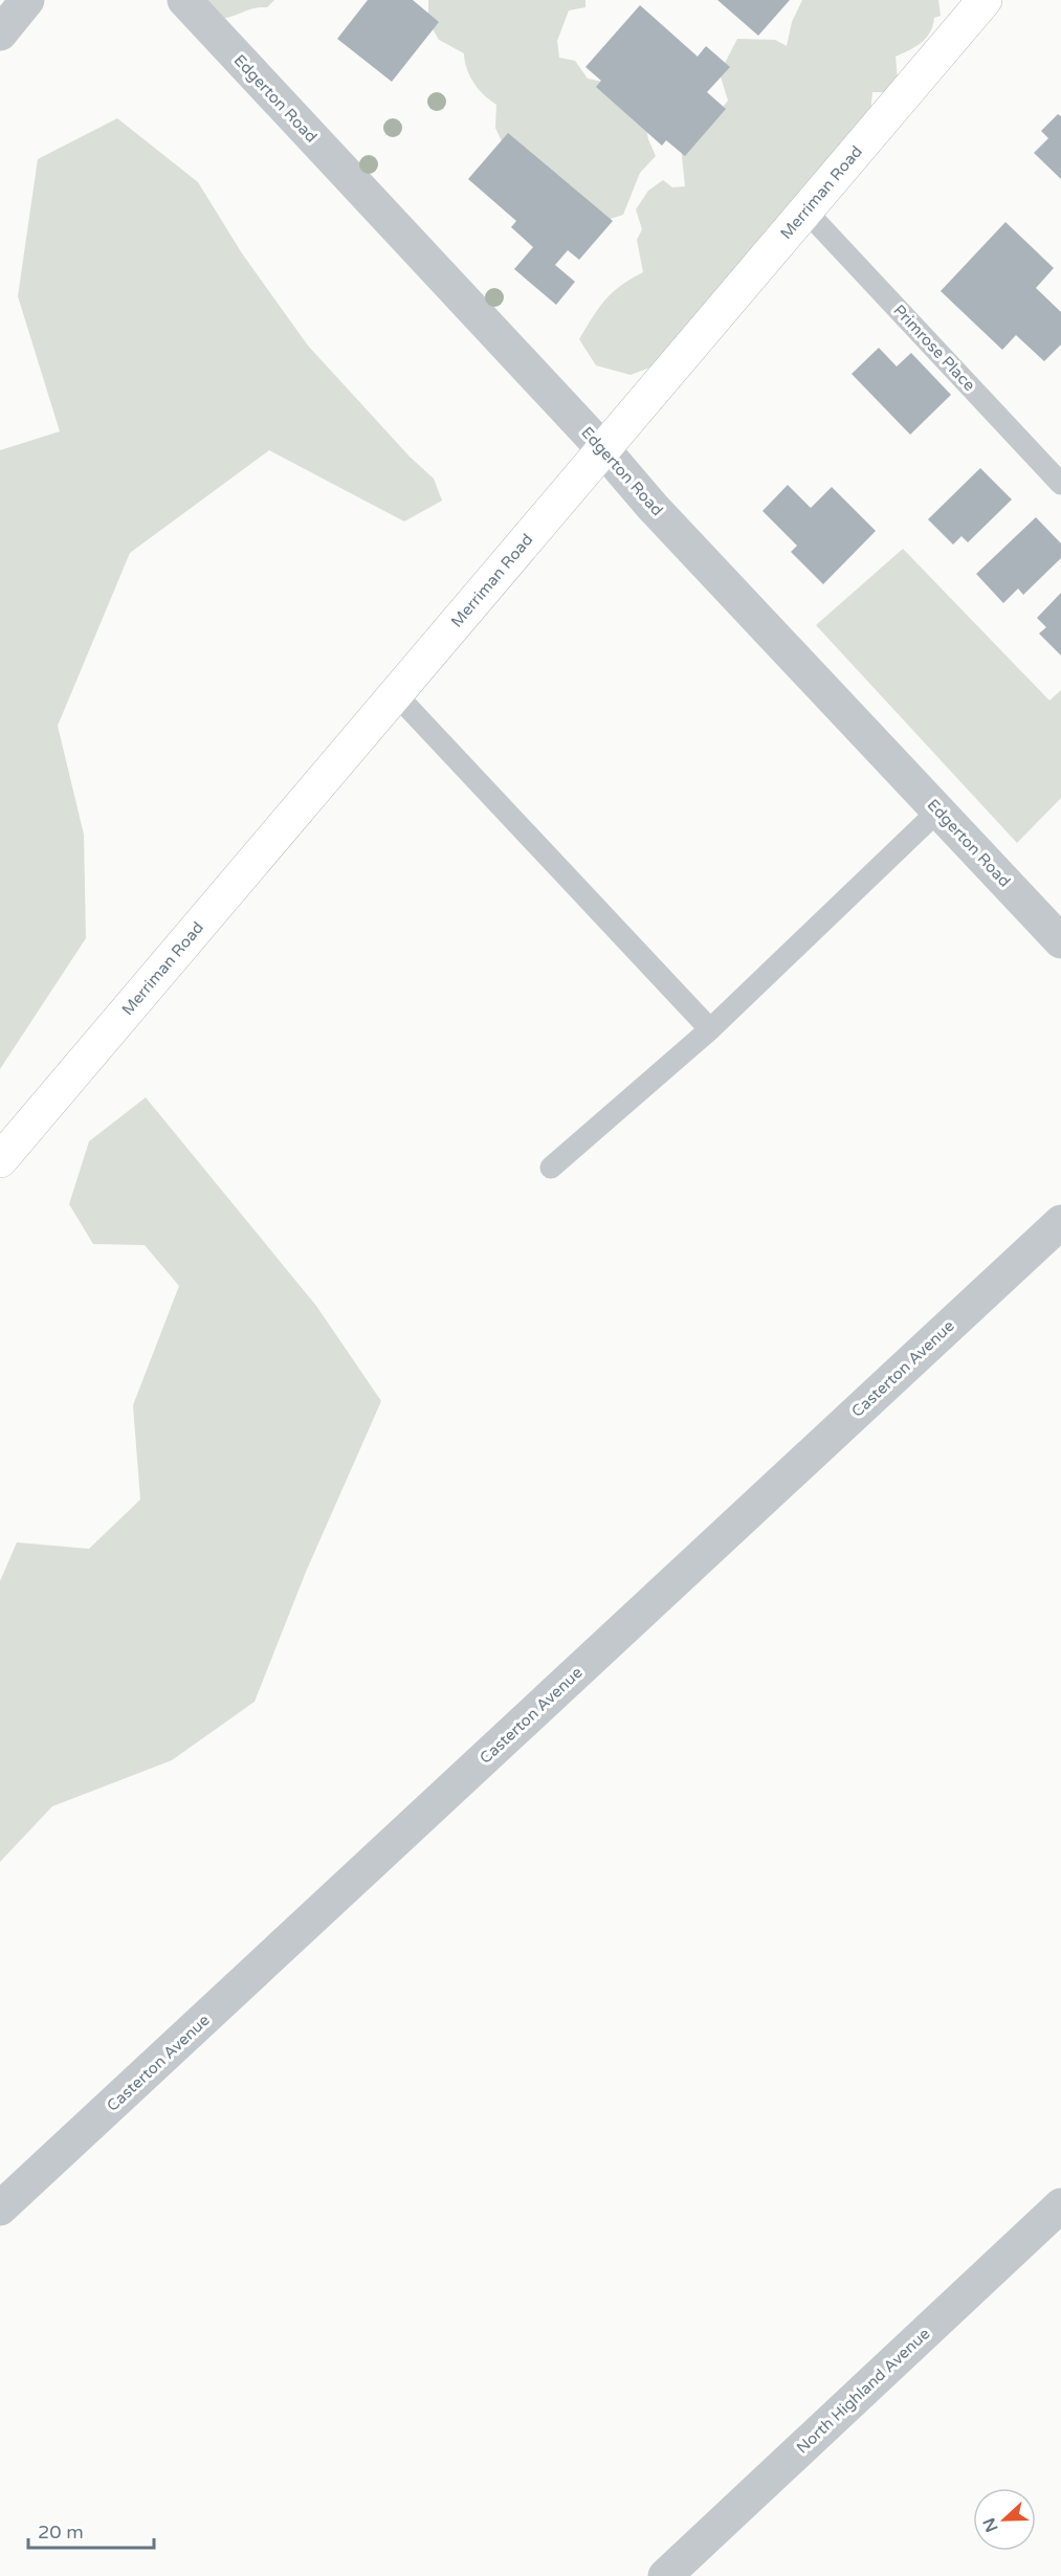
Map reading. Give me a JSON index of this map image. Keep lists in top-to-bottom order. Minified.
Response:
{"streets":{"main road":["Merriman Road"],"street":["Edgerton Road","Casterton Avenue","North Highland Avenue"],"lane":["Primrose Place"]},"crossings":[["Edgerton Road","Merriman Road"],["Merriman Road","Primrose Place"]],"scale_bar":"20 m","north":"left"}
